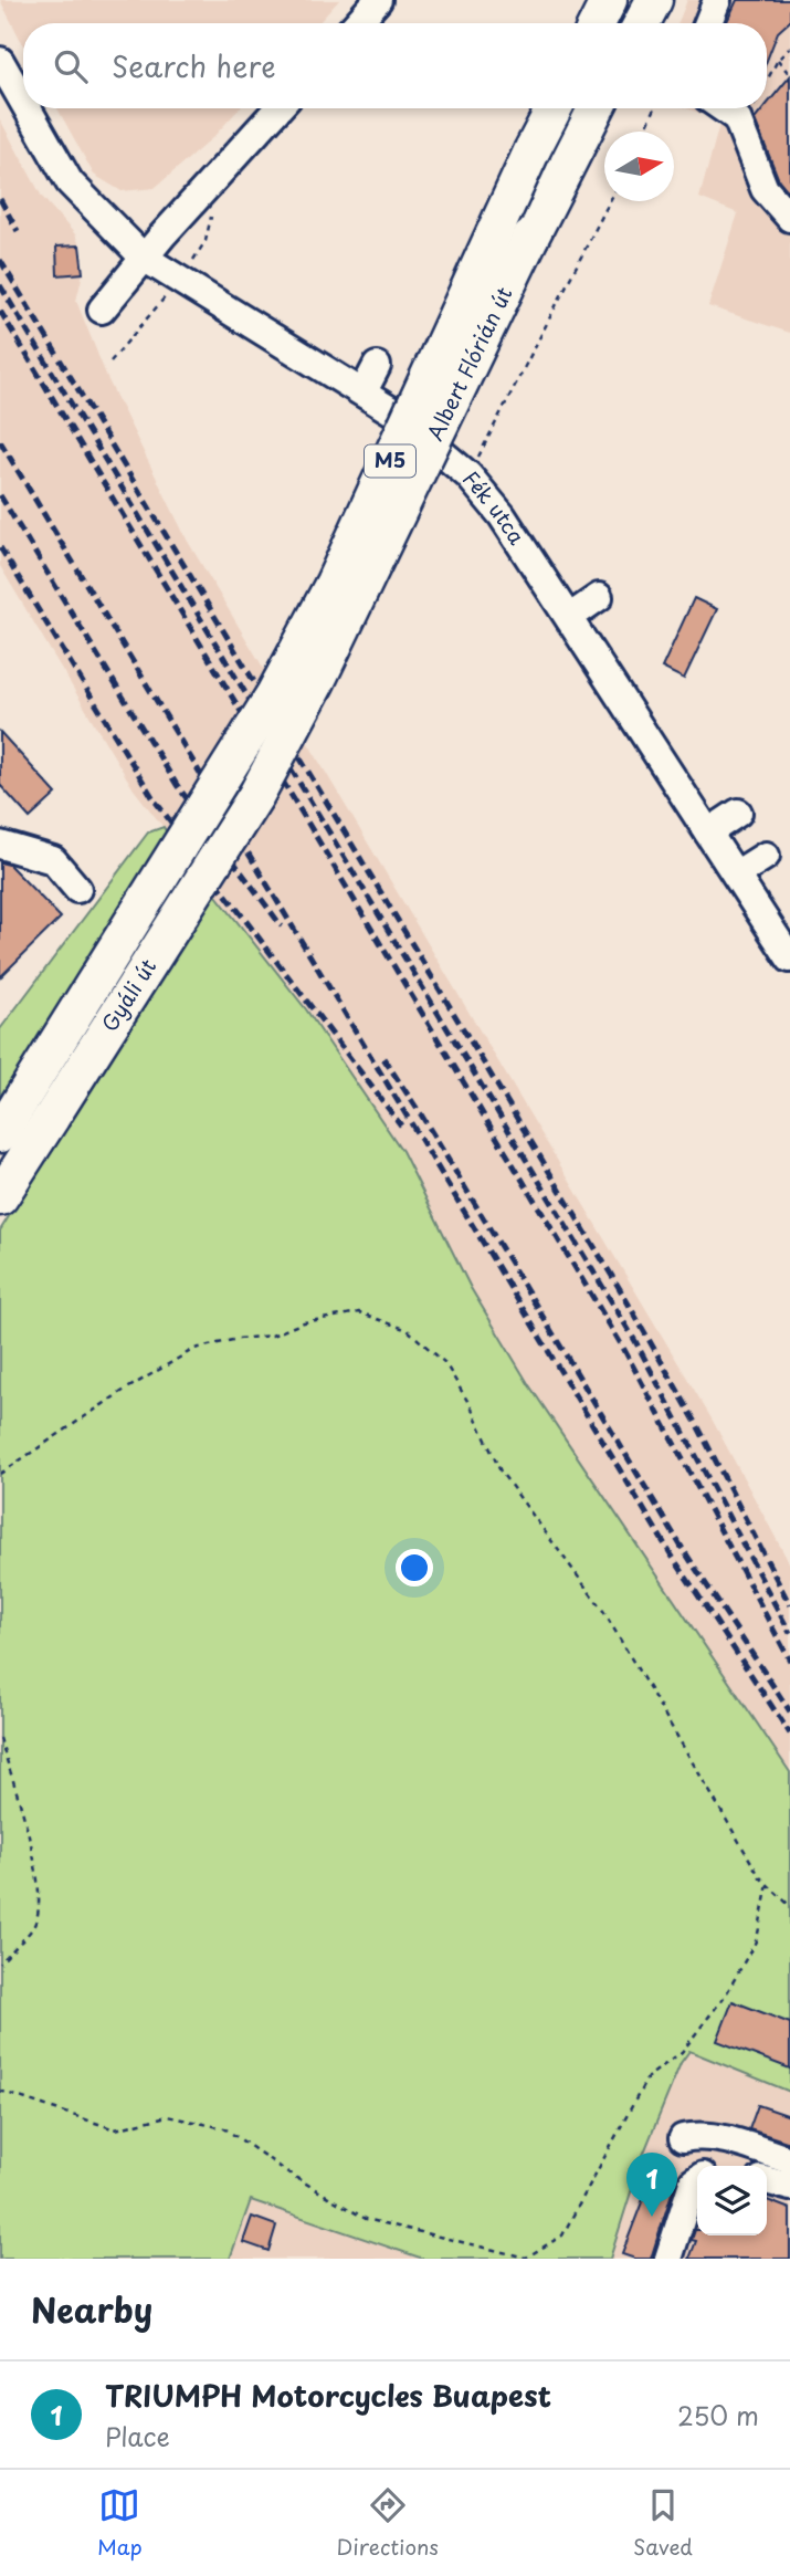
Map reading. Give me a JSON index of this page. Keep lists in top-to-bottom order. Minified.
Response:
{"streets":{"main road":["Albert Flórián út","M5","Gyáli út"],"street":["Fék utca"]},"crossings":[["Albert Flórián út","Gyáli út"]],"north":"right","page":{"search":"Search here","pins":"1","heading":"Nearby","list":[{"mark":"1","name":"TRIUMPH Motorcycles Buapest","note":"Place","value":"250 m"}],"nav":["Map","Directions","Saved"]}}
